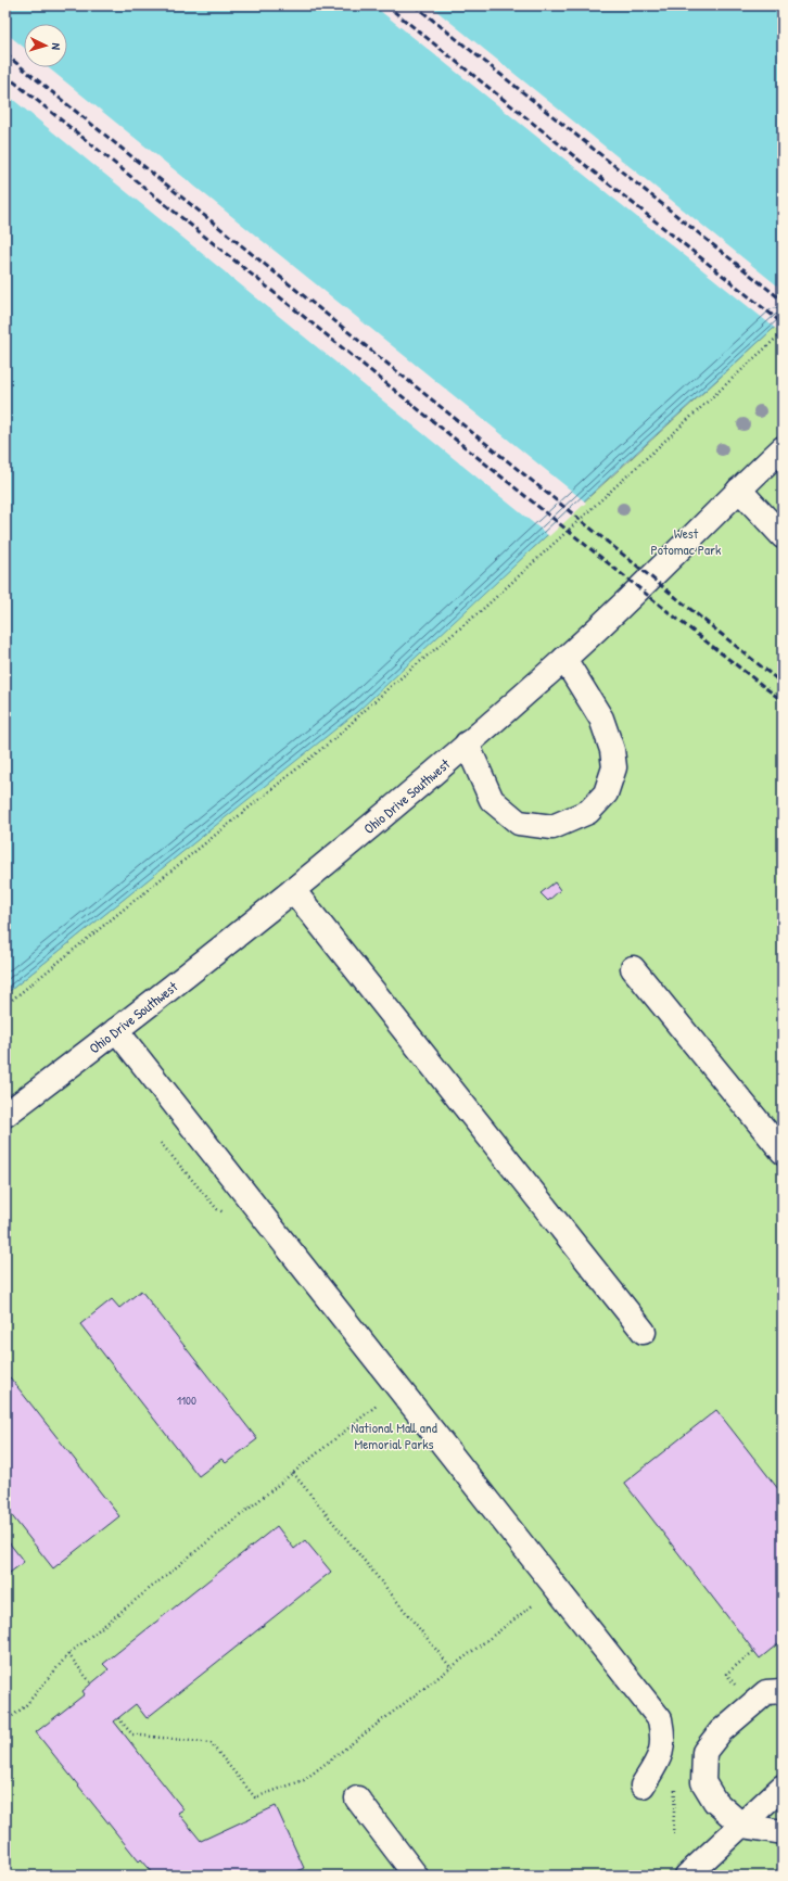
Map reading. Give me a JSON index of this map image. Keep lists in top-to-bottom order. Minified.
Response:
{"streets":{"street":["Ohio Drive Southwest"]},"parks":["West Potomac Park","National Mall and Memorial Parks"],"house_numbers":["1100"],"north":"right"}
